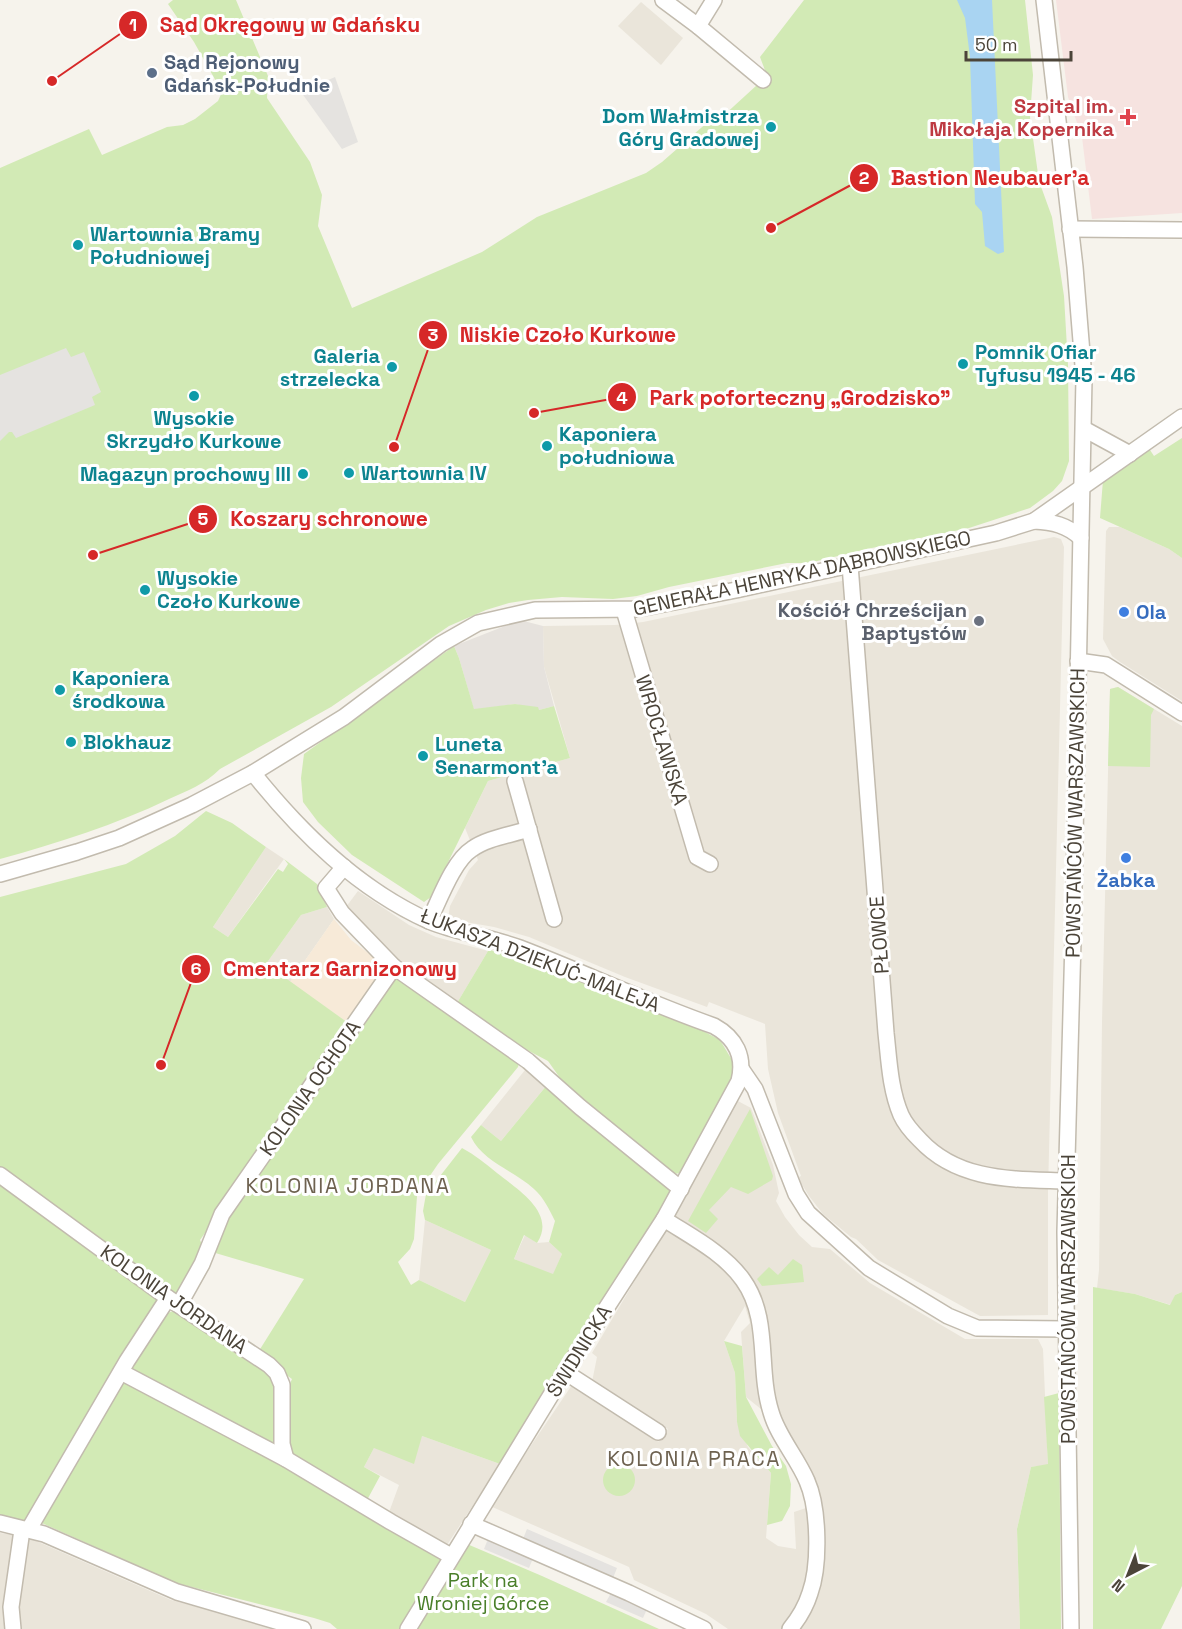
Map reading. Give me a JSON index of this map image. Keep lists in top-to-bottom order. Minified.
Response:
{"streets":{"street":["GENERAŁA HENRYKA DĄBROWSKIEGO","WROCŁAWSKA","POWSTAŃCÓW WARSZAWSKICH","PŁOWCE","ŁUKASZA DZIEKUĆ-MALEJA","KOLONIA OCHOTA","KOLONIA JORDANA","ŚWIDNICKA"]},"crossings":[["GENERAŁA HENRYKA DĄBROWSKIEGO","WROCŁAWSKA"],["GENERAŁA HENRYKA DĄBROWSKIEGO","POWSTAŃCÓW WARSZAWSKICH"],["GENERAŁA HENRYKA DĄBROWSKIEGO","PŁOWCE"],["GENERAŁA HENRYKA DĄBROWSKIEGO","ŁUKASZA DZIEKUĆ-MALEJA"],["POWSTAŃCÓW WARSZAWSKICH","PŁOWCE"],["POWSTAŃCÓW WARSZAWSKICH","ŁUKASZA DZIEKUĆ-MALEJA"],["ŁUKASZA DZIEKUĆ-MALEJA","ŚWIDNICKA"],["KOLONIA OCHOTA","KOLONIA JORDANA"]],"districts":["KOLONIA JORDANA","KOLONIA PRACA"],"parks":["Park na Wroniej Górce"],"places":{"other":["Sąd Rejonowy Gdańsk-Południe","Sąd Okręgowy w Gdańsku","Dom Wałmistrza Góry Gradowej","Bastion Neubauer'a","Wartownia Bramy Południowej","Pomnik Ofiar Tyfusu 1945 - 46","Galeria strzelecka","Wysokie Skrzydło Kurkowe","Park poforteczny „Grodzisko”","Kaponiera południowa","Niskie Czoło Kurkowe","Wartownia IV","Magazyn prochowy III","Koszary schronowe","Wysokie Czoło Kurkowe","Ola","Kościół Chrześcijan Baptystów","Kaponiera środkowa","Blokhauz","Luneta Senarmont'a","Żabka","Cmentarz Garnizonowy"],"health":["Szpital im. Mikołaja Kopernika"]},"scale_bar":"50 m","north":"bottom left"}
